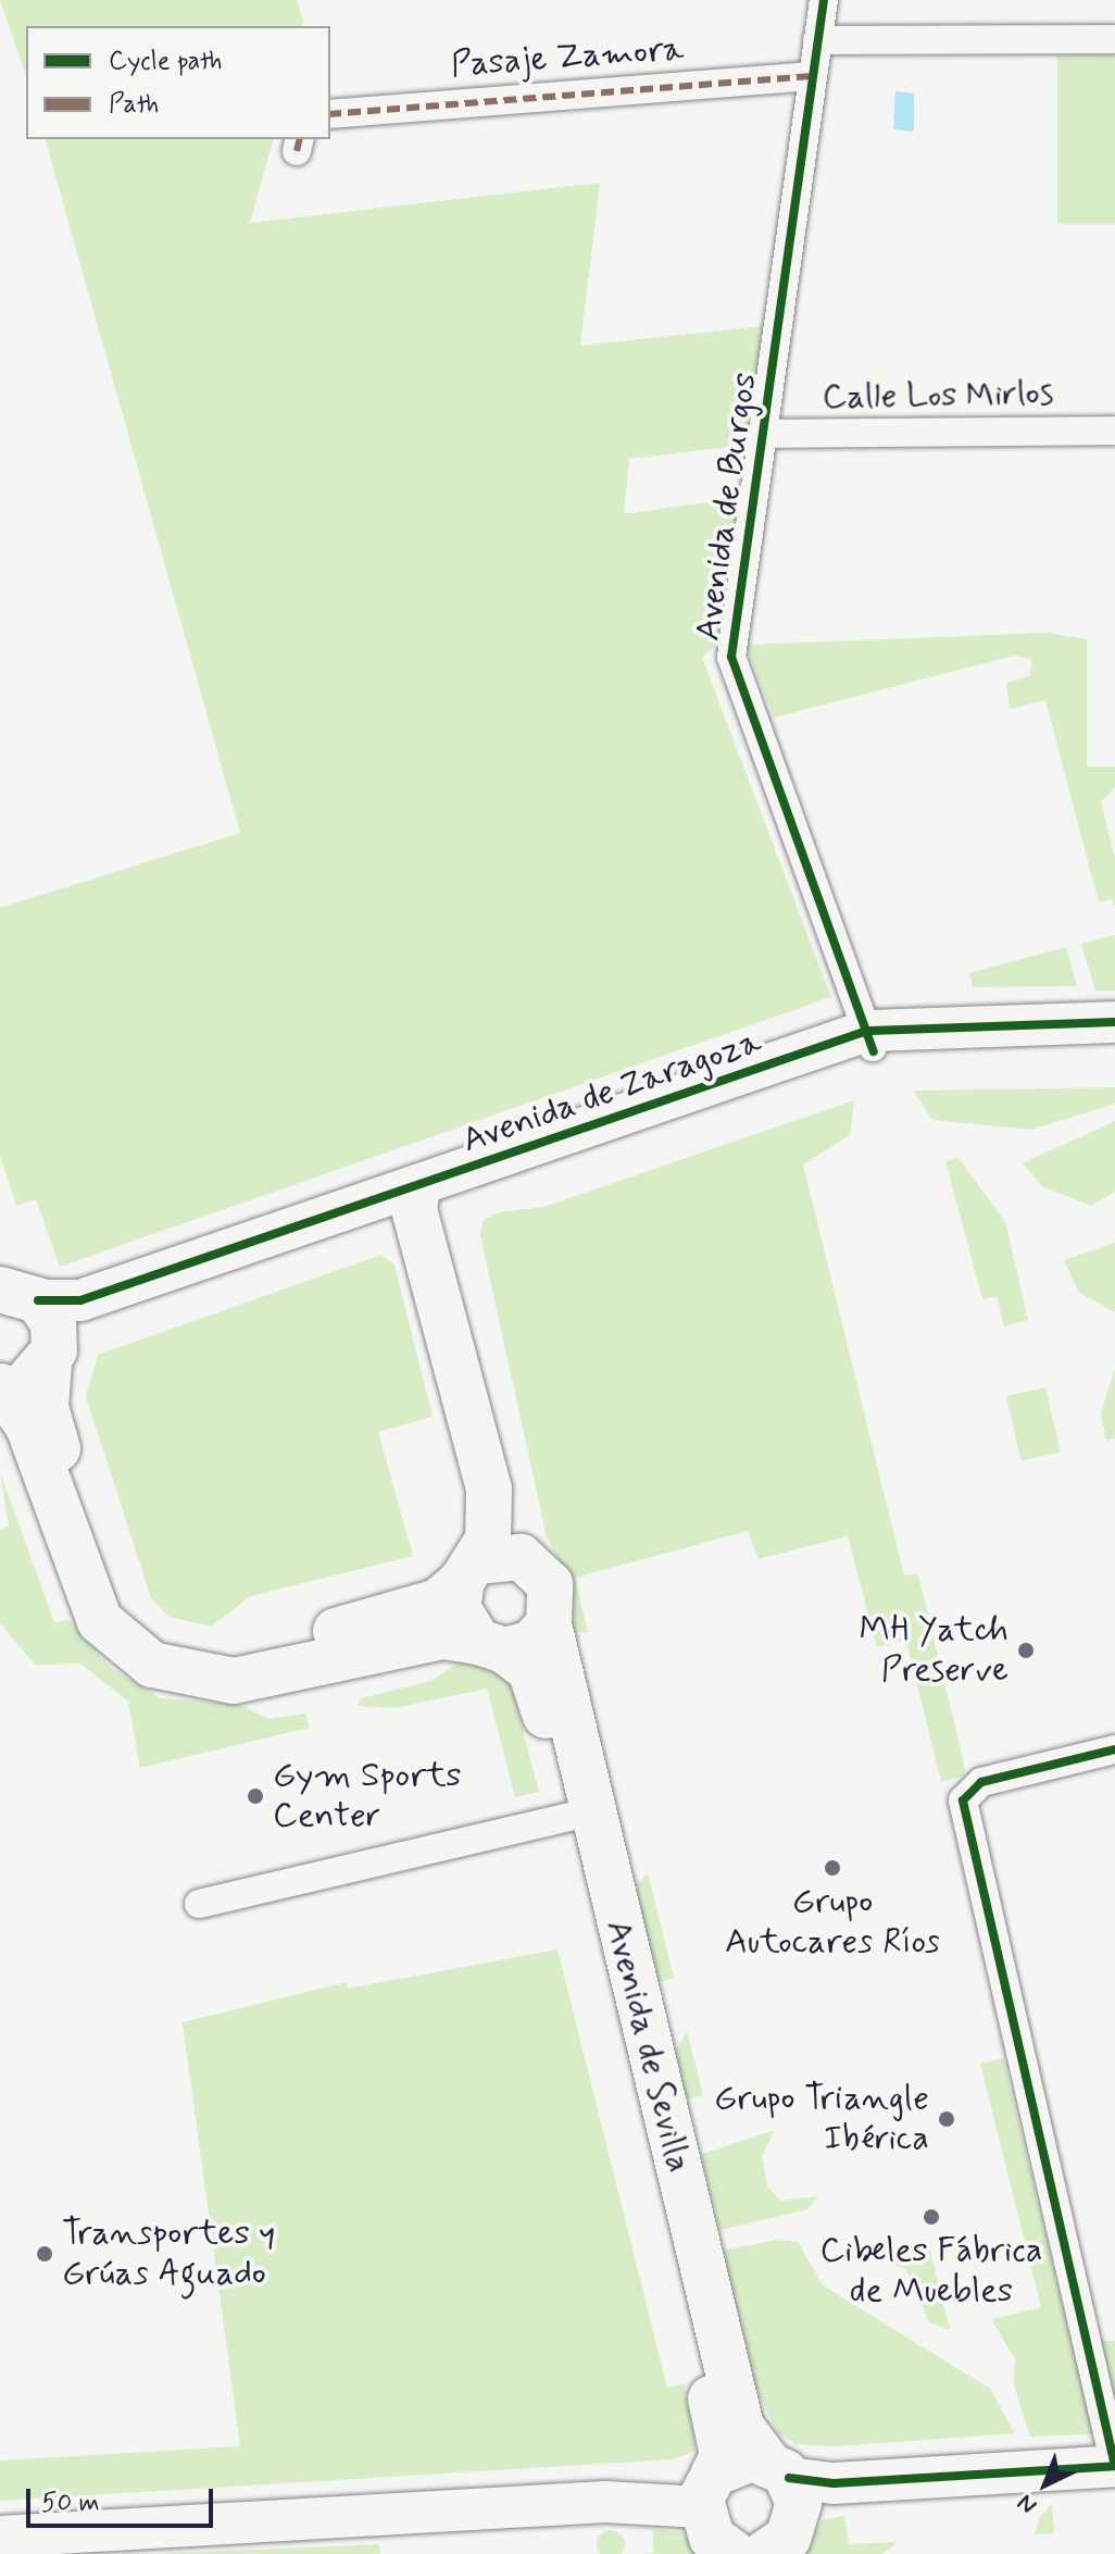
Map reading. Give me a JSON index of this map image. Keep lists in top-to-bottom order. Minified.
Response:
{"streets":{"main road":["Avenida de Sevilla"],"street":["Pasaje Zamora","Calle Los Mirlos","Avenida de Burgos","Avenida de Zaragoza"]},"crossings":[["Pasaje Zamora","Avenida de Burgos"],["Calle Los Mirlos","Avenida de Burgos"],["Avenida de Burgos","Avenida de Zaragoza"]],"places":["MH Yatch Preserve","Gym Sports Center","Grupo Autocares Ríos","Grupo Triangle Ibérica","Cibeles Fábrica de Muebles","Transportes y Grúas Aguado"],"legend":["Cycle path","Path"],"scale_bar":"50 m","north":"bottom left"}
